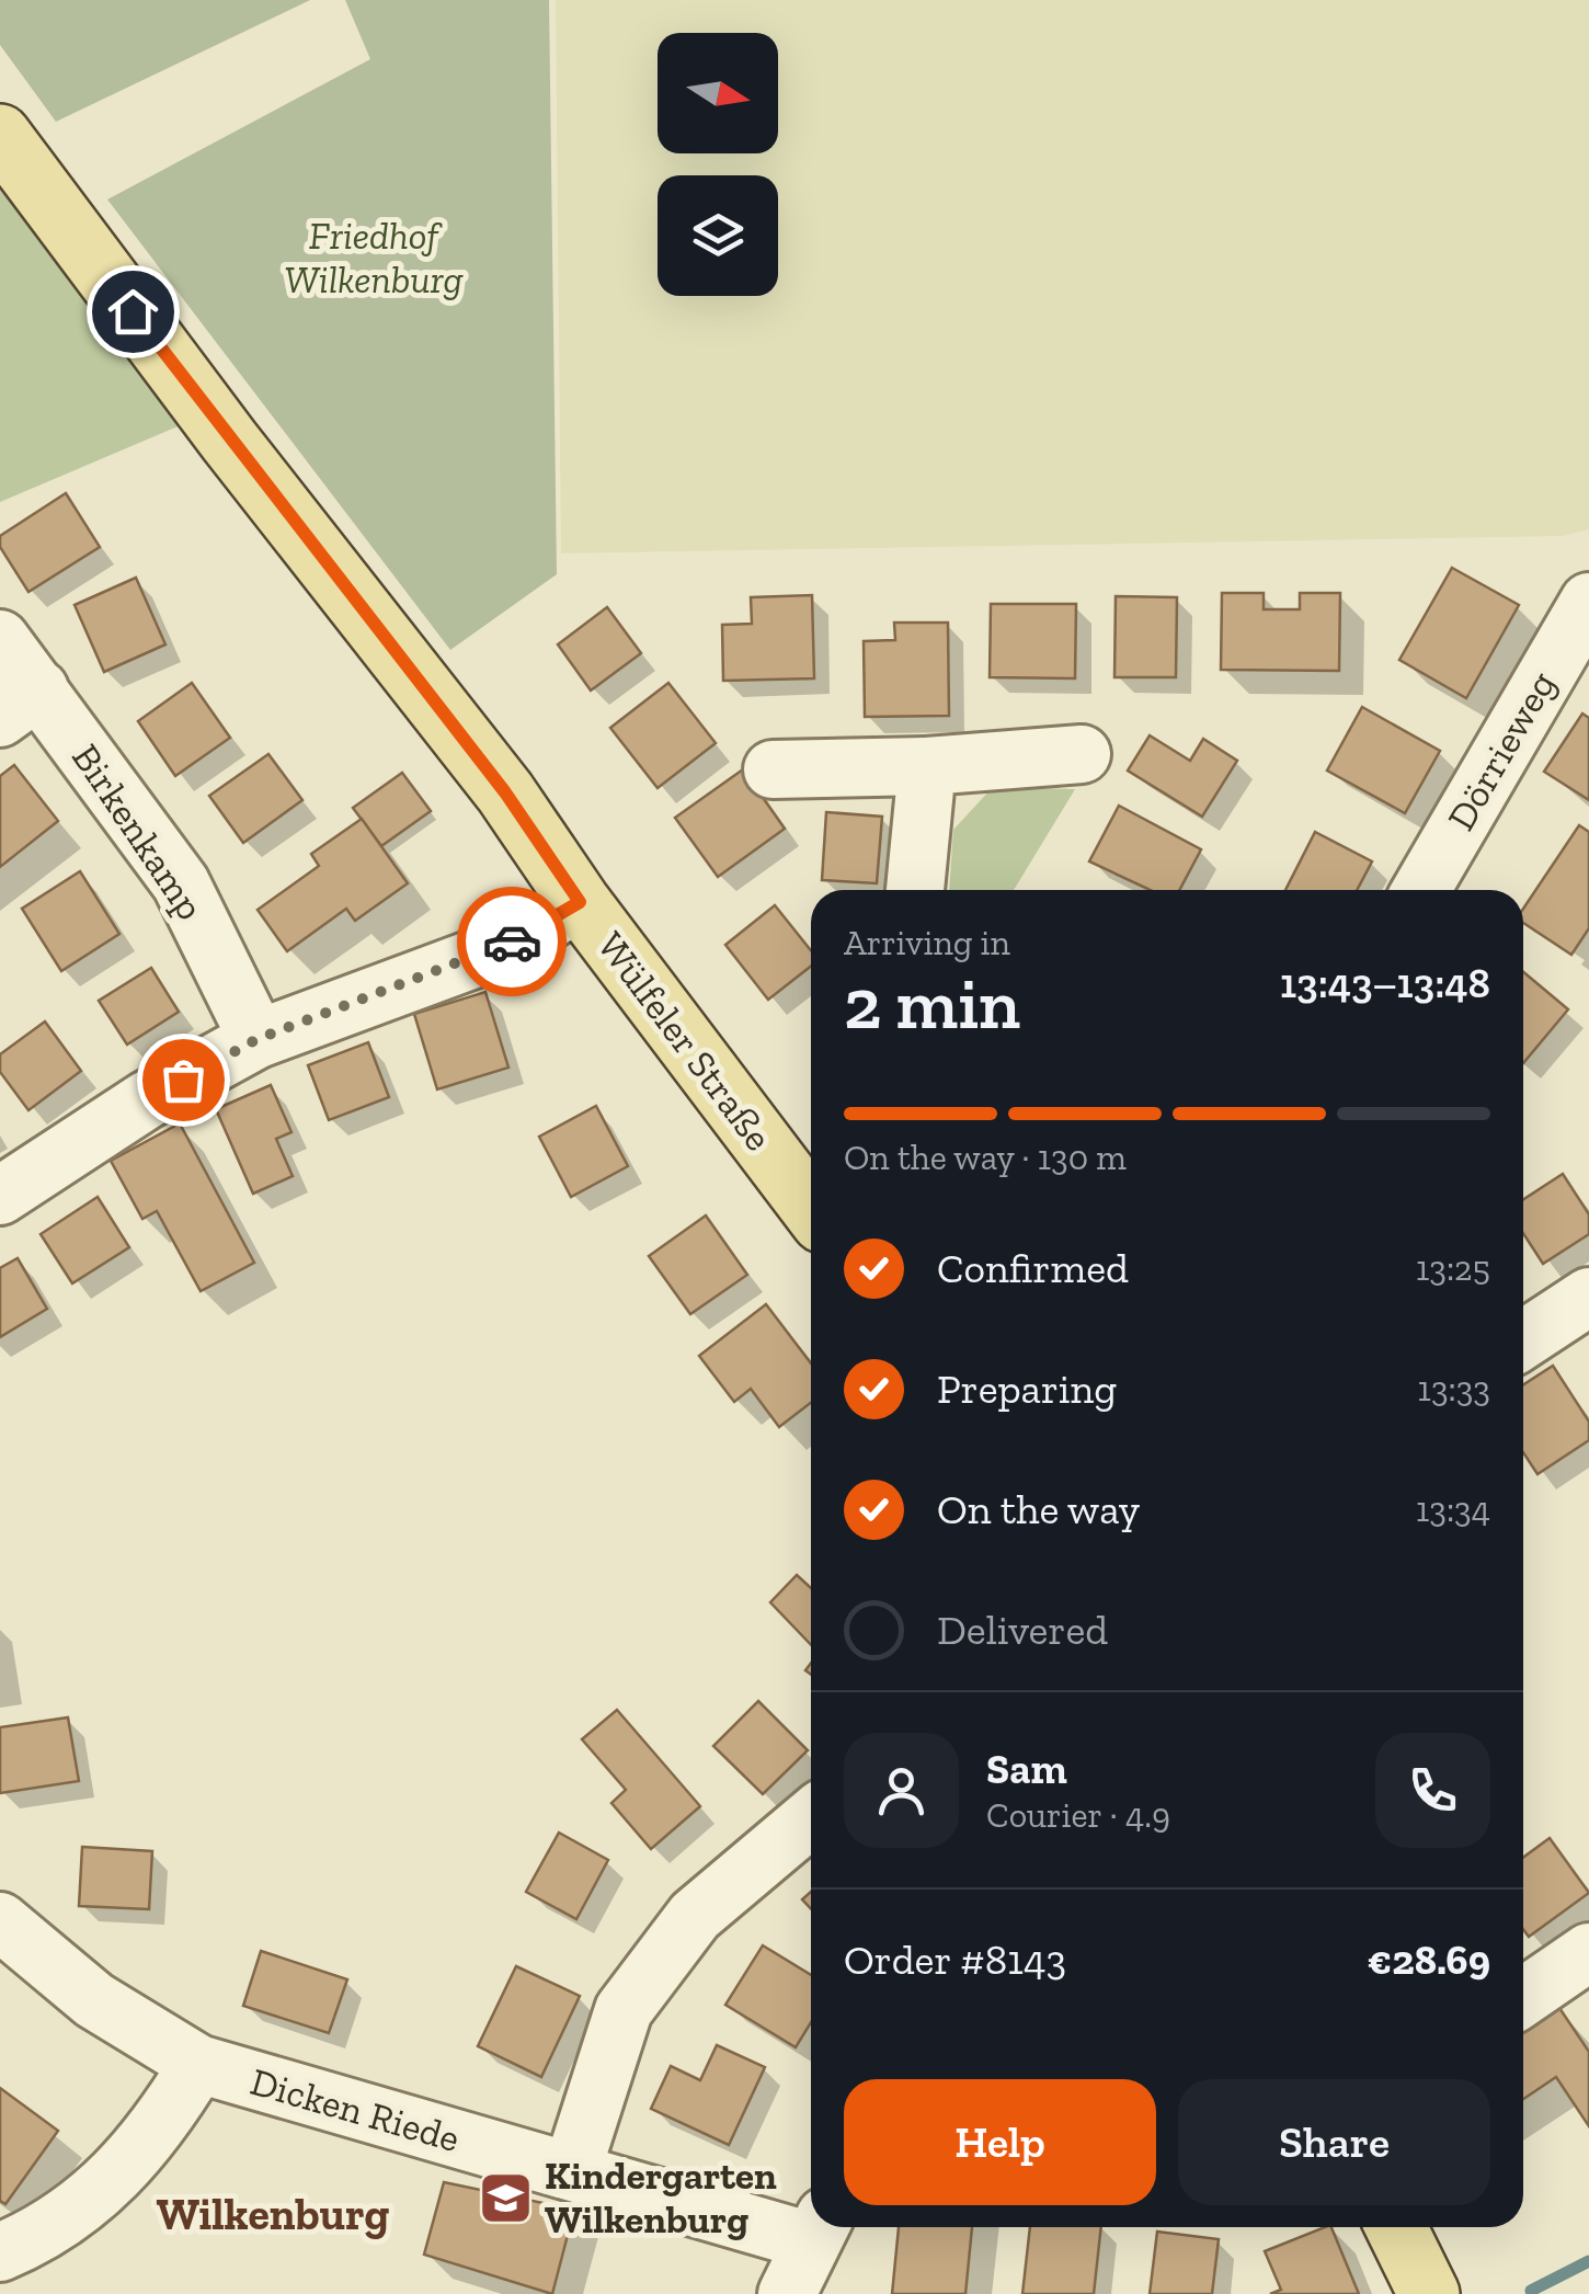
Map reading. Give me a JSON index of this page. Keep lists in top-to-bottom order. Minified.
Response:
{"streets":{"main road":["Wülfeler Straße"],"street":["Dörrieweg","Birkenkamp","Dicken Riede"]},"districts":["Wilkenburg"],"parks":["Friedhof Wilkenburg"],"places":{"school or university":["Kindergarten Wilkenburg"]},"north":"right","page":{"heading":["2 min","Arriving in","13:43–13:48"],"panel":["Sam","Courier · 4.9","Order #8143","€28.69"],"bar":"On the way · 130 m","list":[["Confirmed","13:25"],["Preparing","13:33"],["On the way","13:34"],"Delivered"],"buttons":["Help","Share"]}}
